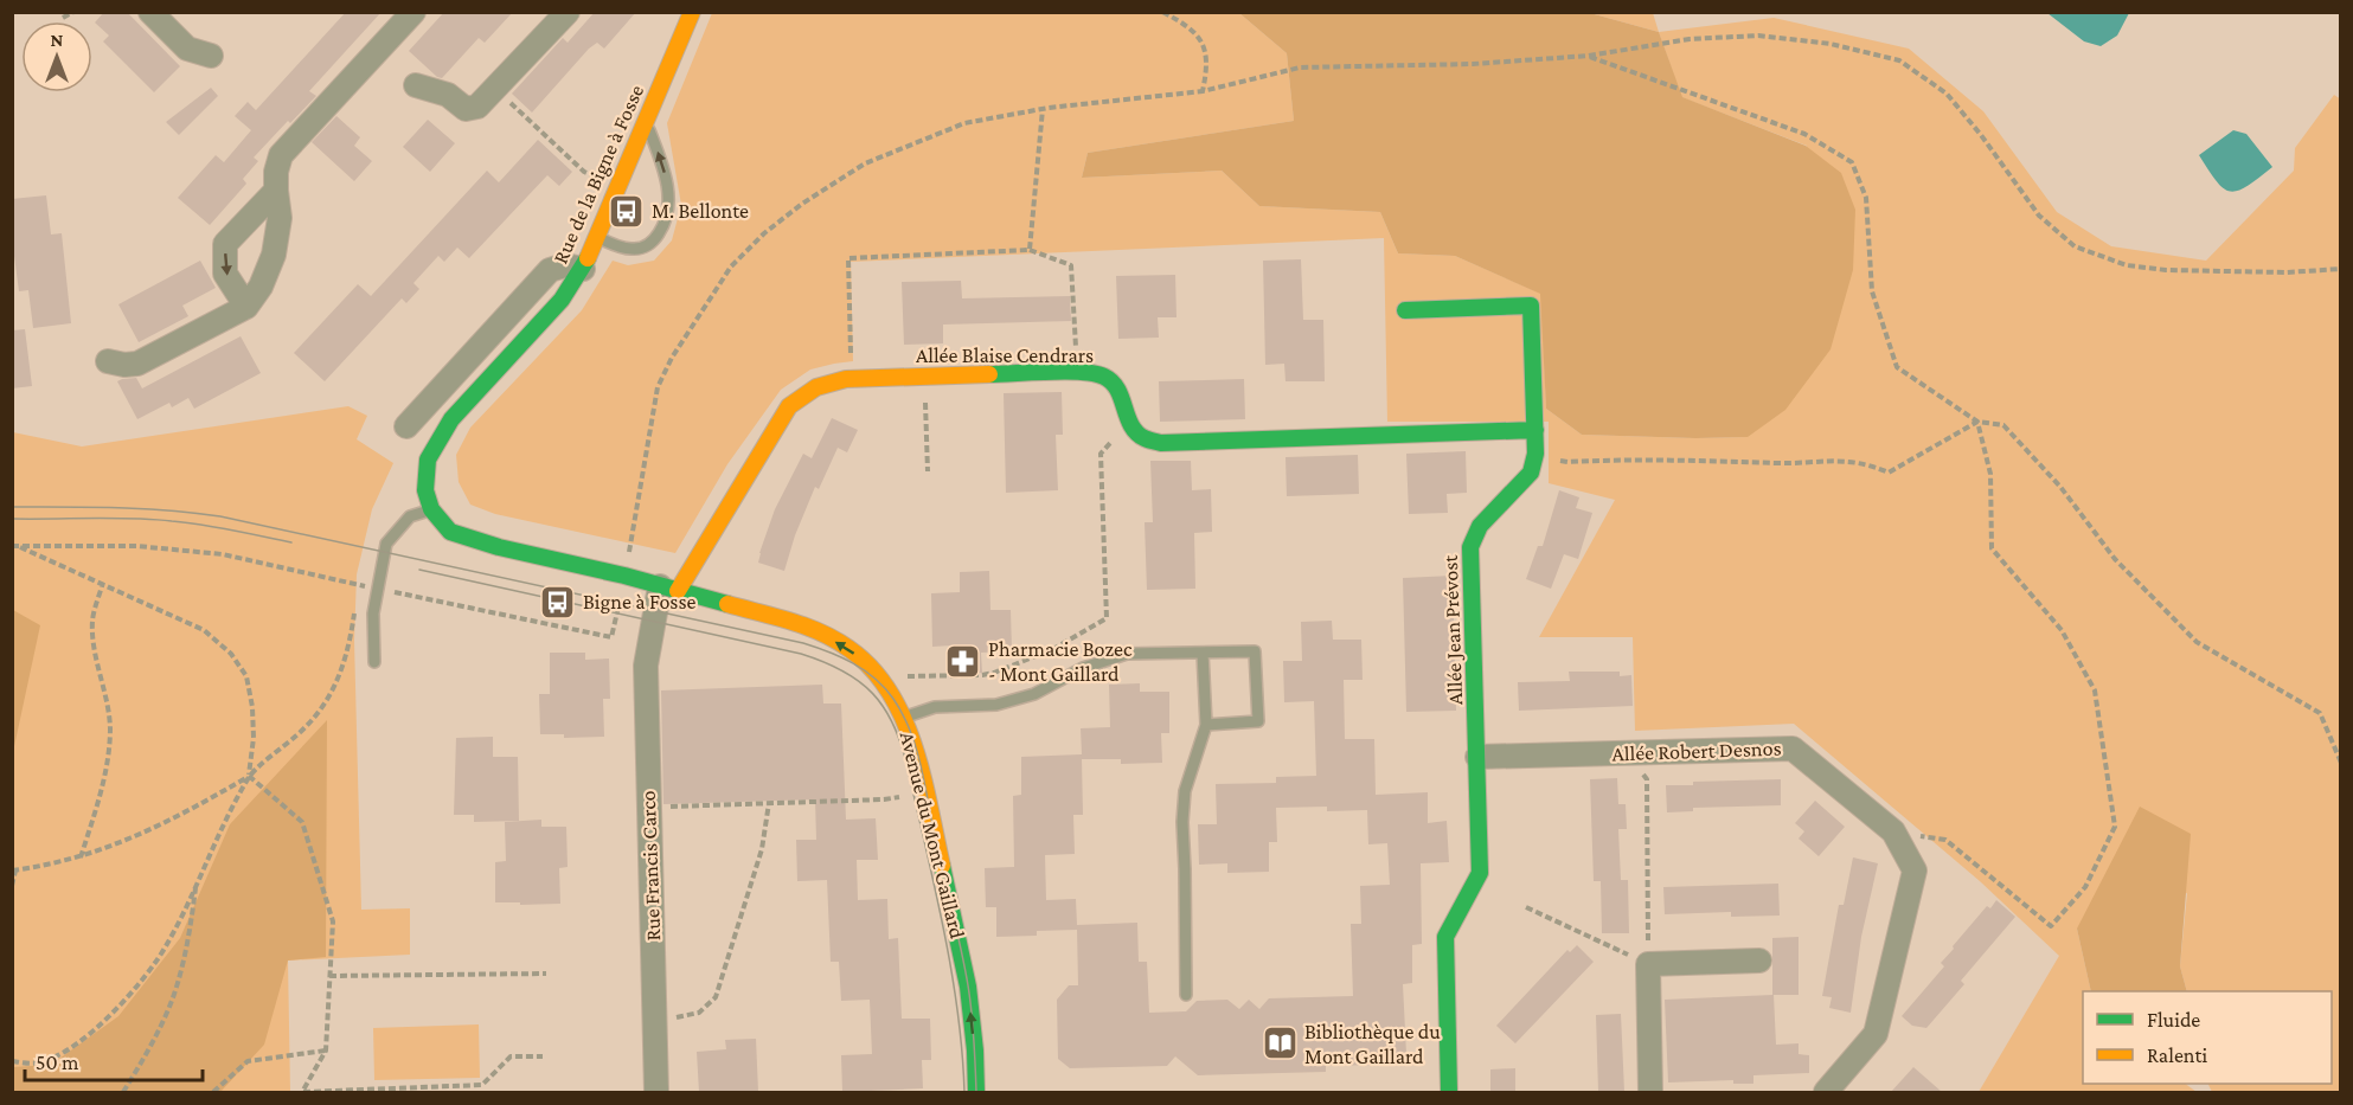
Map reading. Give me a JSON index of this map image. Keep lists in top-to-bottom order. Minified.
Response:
{"streets":{"street":["Rue de la Bigne à Fosse","Allée Blaise Cendrars","Allée Jean Prévost","Allée Robert Desnos","Avenue du Mont Gaillard","Rue Francis Carco"]},"crossings":[["Allée Blaise Cendrars","Avenue du Mont Gaillard"],["Allée Blaise Cendrars","Rue Francis Carco"],["Allée Jean Prévost","Allée Robert Desnos"],["Avenue du Mont Gaillard","Rue Francis Carco"]],"one_way":["Avenue du Mont Gaillard"],"places":{"bus stop":["M. Bellonte","Bigne à Fosse"],"pharmacy":["Pharmacie Bozec - Mont Gaillard"],"library":["Bibliothèque du Mont Gaillard"]},"legend":["Fluide","Ralenti"],"scale_bar":"50 m","north":"top"}
